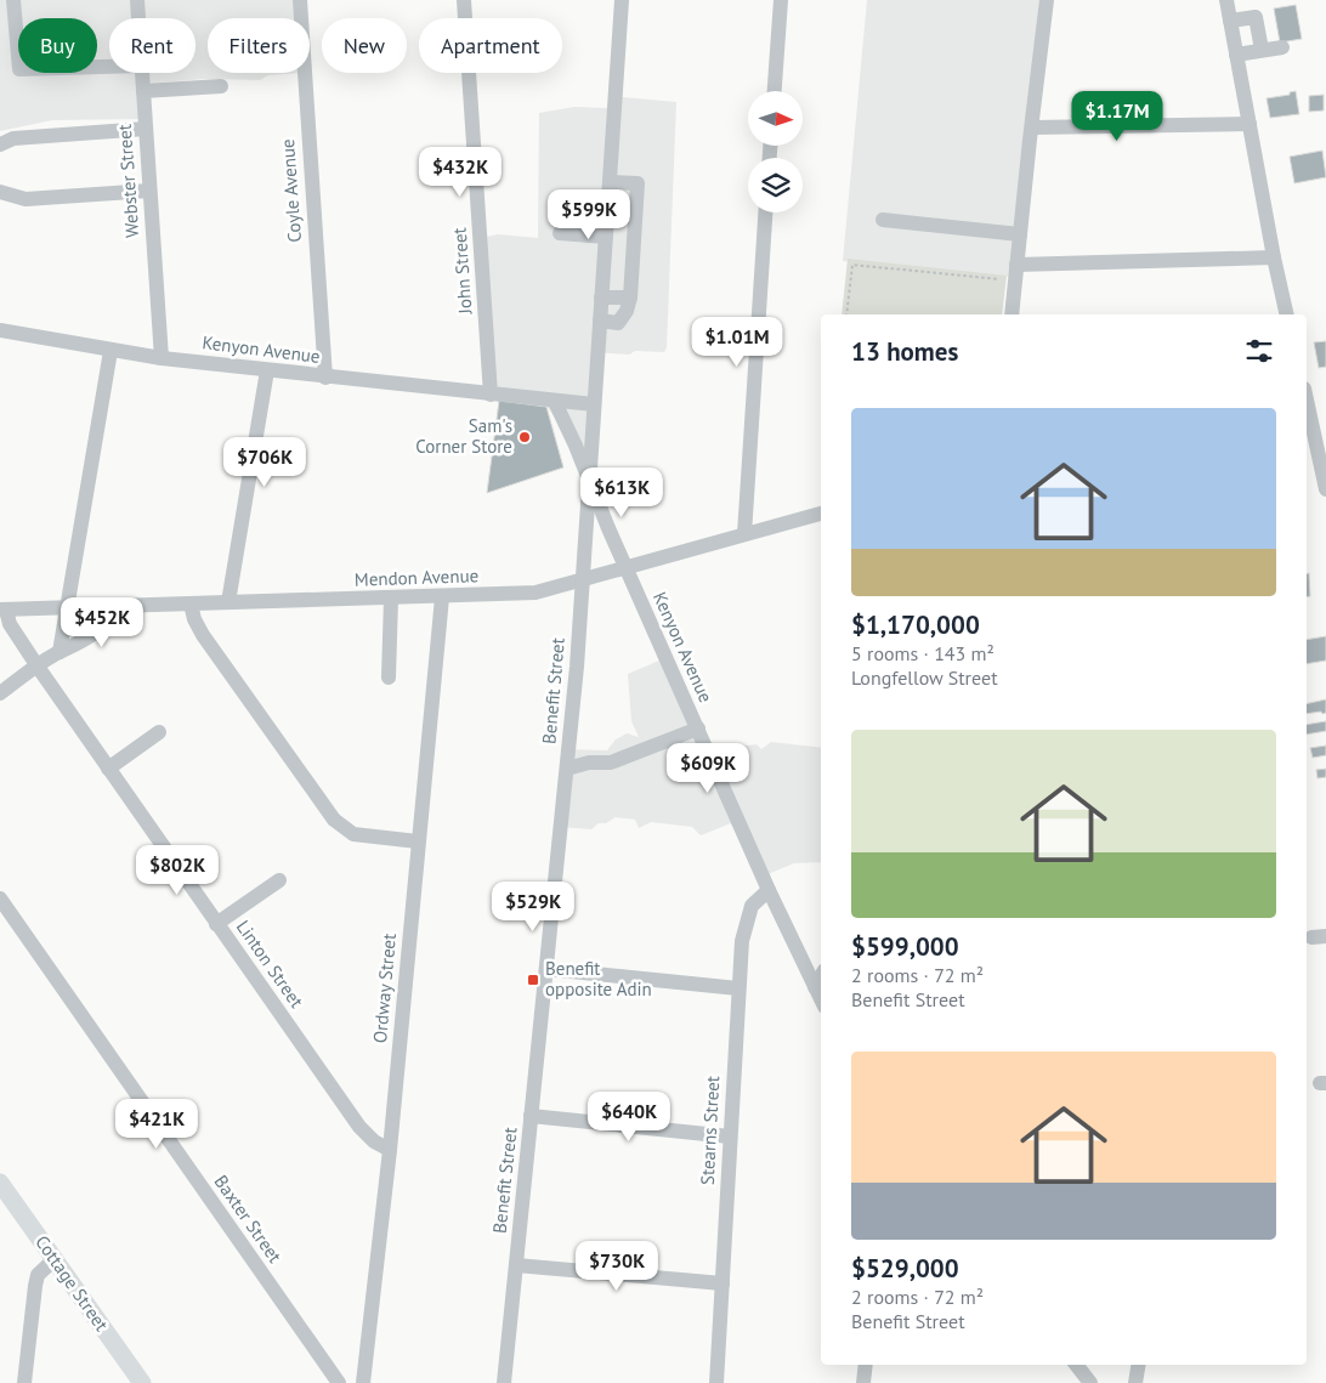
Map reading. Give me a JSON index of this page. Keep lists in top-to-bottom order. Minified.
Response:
{"streets":{"main road":["Cottage Street"],"street":["Webster Street","Coyle Avenue","John Street","Kenyon Avenue","Mendon Avenue","Benefit Street","Linton Street","Ordway Street","Stearns Street","Baxter Street"]},"crossings":[["Webster Street","Kenyon Avenue"],["Coyle Avenue","Kenyon Avenue"],["John Street","Kenyon Avenue"],["Kenyon Avenue","Mendon Avenue"],["Kenyon Avenue","Benefit Street"],["Kenyon Avenue","Stearns Street"],["Mendon Avenue","Benefit Street"],["Mendon Avenue","Linton Street"],["Mendon Avenue","Ordway Street"],["Linton Street","Ordway Street"]],"places":{"other":["Sam's Corner Store"],"transit":["Benefit opposite Adin"]},"north":"right","page":{"chip":["Buy","Rent","Filters","New","Apartment"],"price":["$1.17M","$432K","$599K","$1.01M","$706K","$613K","$452K","$609K","$802K","$529K","$640K","$421K","$730K"],"heading":"13 homes","list":[{"name":"$1,170,000","note":"5 rooms · 143 m² · Longfellow Street"},{"name":"$599,000","note":"2 rooms · 72 m² · Benefit Street"},{"name":"$529,000","note":"2 rooms · 72 m² · Benefit Street"}]}}
